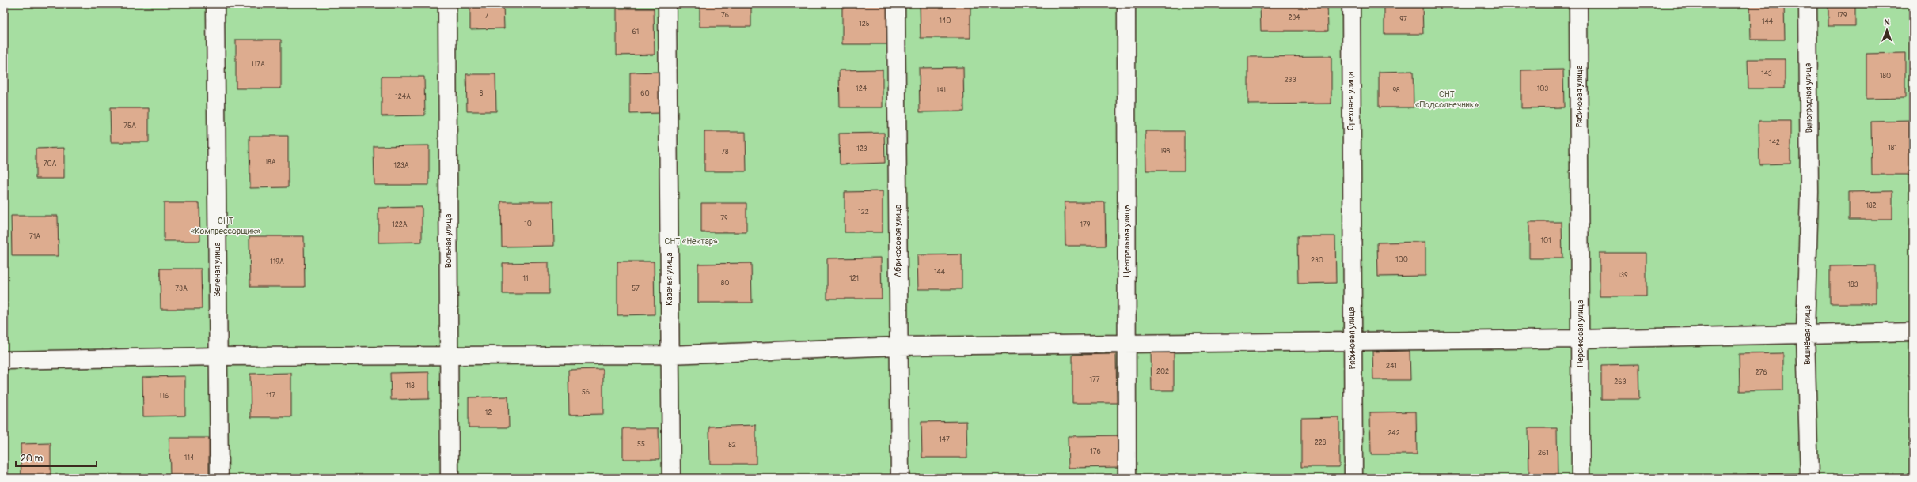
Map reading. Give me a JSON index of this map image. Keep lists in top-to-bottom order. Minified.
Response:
{"streets":{"street":["Рябиновая улица","Виноградная улица","Ореховая улица","Вольная улица","Абрикосовая улица","Центральная улица","Зелёная улица","Казачья улица","Персиковая улица","Вишнёвая улица"]},"crossings":[["Рябиновая улица","Ореховая улица"],["Рябиновая улица","Персиковая улица"],["Виноградная улица","Вишнёвая улица"]],"parks":["СНТ «Подсолнечник»","СНТ «Компрессорщик»","СНТ «Нектар»"],"house_numbers":["76","179","7","234","97","140","144","125","61","117А","143","180","233","124","103","141","98","8","60","124А","75А","142","181","123","198","78","118А","70А","123А","182","122","79","10","122А","179","71А","101","100","230","119А","144","139","11","121","80","183","73А","57","241","202","276","177","263","118","56","117","116","12","242","147","228","55","82","176","261","114"],"scale_bar":"20 m","north":"top"}
